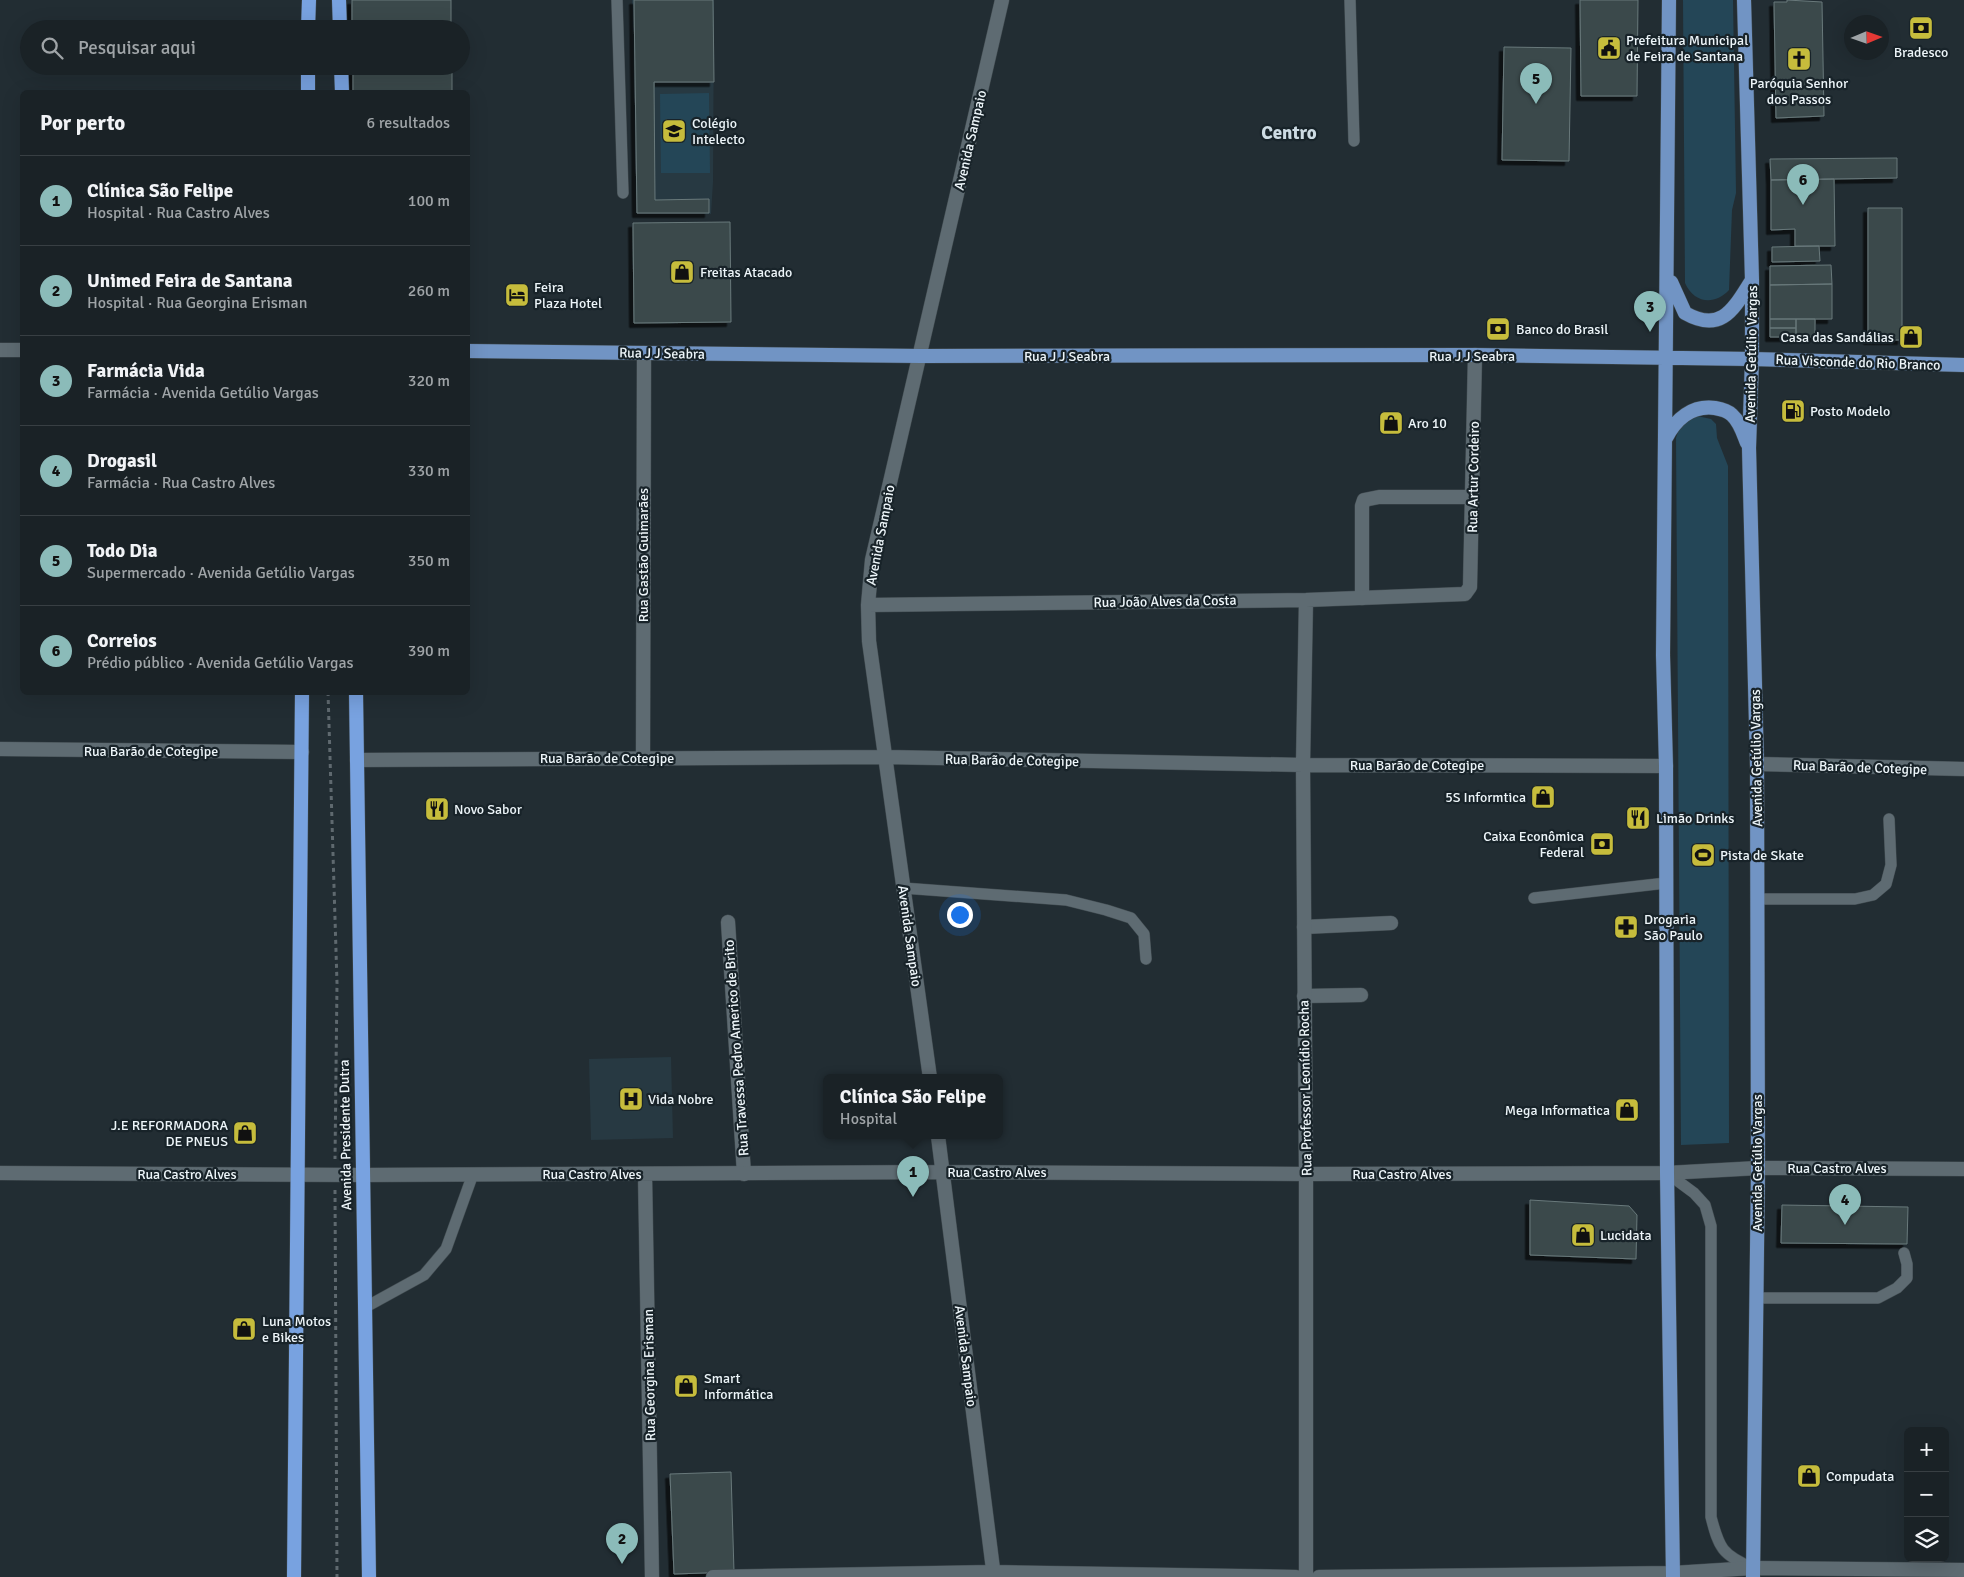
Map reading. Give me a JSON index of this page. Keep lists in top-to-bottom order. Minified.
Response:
{"streets":{"highway":["Avenida Presidente Dutra"],"main road":["Rua J J Seabra","Avenida Getúlio Vargas","Rua Visconde do Rio Branco"],"street":["Avenida Sampaio","Rua Artur Cordeiro","Rua Gastão Guimarães","Rua João Alves da Costa","Rua Barão de Cotegipe","Rua Travessa Pedro Americo de Brito","Rua Professor Leonídio Rocha","Rua Castro Alves","Rua Georgina Erisman"]},"crossings":[["Avenida Sampaio","Rua J J Seabra"],["Avenida Sampaio","Rua João Alves da Costa"],["Avenida Sampaio","Rua Barão de Cotegipe"],["Avenida Sampaio","Rua Castro Alves"],["Rua J J Seabra","Avenida Getúlio Vargas"],["Rua J J Seabra","Rua Visconde do Rio Branco"],["Rua J J Seabra","Rua Artur Cordeiro"],["Rua J J Seabra","Rua Gastão Guimarães"],["Avenida Getúlio Vargas","Rua Visconde do Rio Branco"],["Avenida Getúlio Vargas","Rua Barão de Cotegipe"],["Avenida Getúlio Vargas","Rua Castro Alves"],["Rua Artur Cordeiro","Rua João Alves da Costa"],["Rua Gastão Guimarães","Rua Barão de Cotegipe"],["Rua João Alves da Costa","Rua Professor Leonídio Rocha"],["Rua Barão de Cotegipe","Rua Professor Leonídio Rocha"],["Rua Barão de Cotegipe","Avenida Presidente Dutra"],["Rua Travessa Pedro Americo de Brito","Rua Castro Alves"],["Rua Professor Leonídio Rocha","Rua Castro Alves"],["Avenida Presidente Dutra","Rua Castro Alves"],["Rua Castro Alves","Rua Georgina Erisman"]],"districts":["Centro"],"places":{"bank":["Bradesco","Banco do Brasil","Caixa Econômica Federal"],"public building":["Prefeitura Municipal de Feira de Santana"],"church":["Paróquia Senhor dos Passos"],"school or university":["Colégio Intelecto"],"shop":["Freitas Atacado","Casa das Sandálias","Aro 10","5S Informtica","Mega Informatica","J.E REFORMADORA DE PNEUS","Lucidata","Luna Motos e Bikes","Smart Informática","Compudata"],"hotel":["Feira Plaza Hotel"],"fuel station":["Posto Modelo"],"restaurant":["Novo Sabor","Limão Drinks"],"sports":["Pista de Skate"],"pharmacy":["Drogaria São Paulo"],"hospital":["Vida Nobre"]},"north":"right","page":{"search":"Pesquisar aqui","pins":["5","6","3","1","4","2"],"heading":["Por perto","6 resultados"],"list":[{"mark":"1","name":"Clínica São Felipe","note":"Hospital · Rua Castro Alves","value":"100 m"},{"mark":"2","name":"Unimed Feira de Santana","note":"Hospital · Rua Georgina Erisman","value":"260 m"},{"mark":"3","name":"Farmácia Vida","note":"Farmácia · Avenida Getúlio Vargas","value":"320 m"},{"mark":"4","name":"Drogasil","note":"Farmácia · Rua Castro Alves","value":"330 m"},{"mark":"5","name":"Todo Dia","note":"Supermercado · Avenida Getúlio Vargas","value":"350 m"},{"mark":"6","name":"Correios","note":"Prédio público · Avenida Getúlio Vargas","value":"390 m"}],"popup":["Clínica São Felipe","Hospital"],"map_buttons":["+","−"]}}
